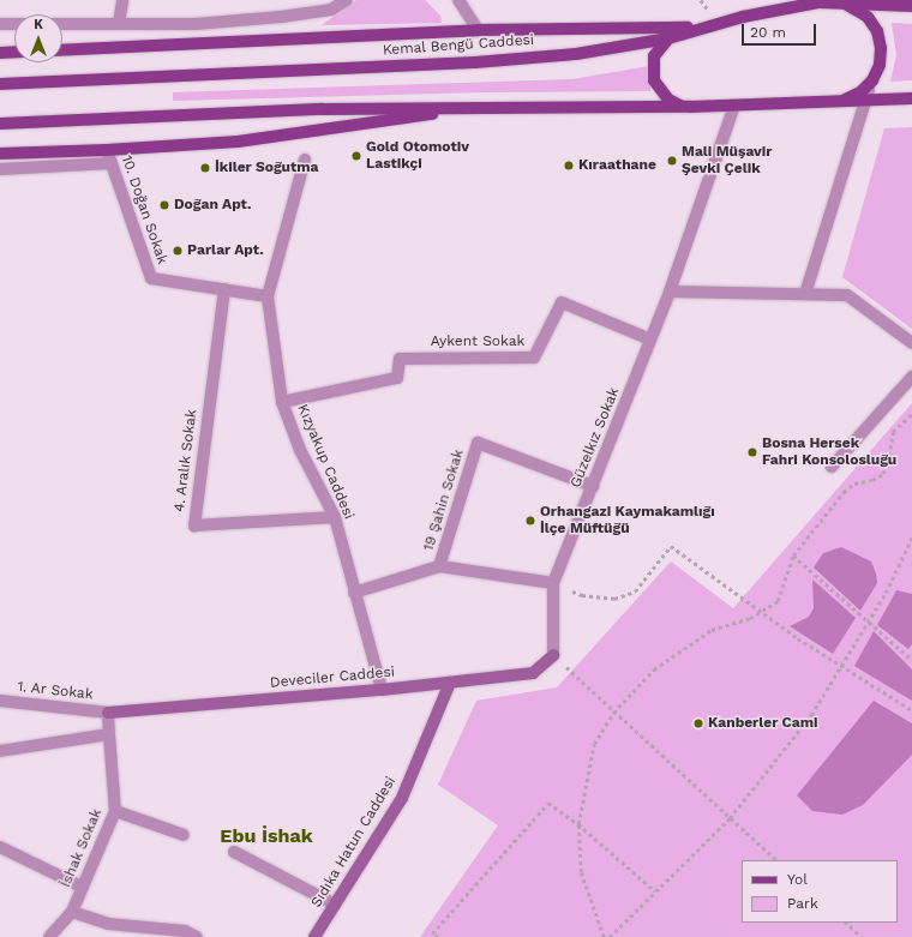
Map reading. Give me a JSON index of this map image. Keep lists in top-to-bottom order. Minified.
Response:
{"streets":{"main road":["Kemal Bengü Caddesi","Deveciler Caddesi","Sıdıka Hatun Caddesi"],"street":["10. Doğan Sokak","Aykent Sokak","Güzelkız Sokak","4. Aralık Sokak","Kızyakup Caddesi","19 Şahin Sokak","1. Ar Sokak","İshak Sokak"]},"crossings":[["10. Doğan Sokak","4. Aralık Sokak"],["10. Doğan Sokak","Kızyakup Caddesi"],["Aykent Sokak","Güzelkız Sokak"],["Aykent Sokak","Kızyakup Caddesi"],["Güzelkız Sokak","19 Şahin Sokak"],["Güzelkız Sokak","Deveciler Caddesi"],["4. Aralık Sokak","Kızyakup Caddesi"],["Kızyakup Caddesi","19 Şahin Sokak"],["Kızyakup Caddesi","Deveciler Caddesi"],["Deveciler Caddesi","1. Ar Sokak"],["Deveciler Caddesi","Sıdıka Hatun Caddesi"],["Deveciler Caddesi","İshak Sokak"],["1. Ar Sokak","İshak Sokak"]],"districts":["Ebu İshak"],"places":["Gold Otomotiv Lastikçi","Mali Müşavir Şevki Çelik","Kıraathane","İkiler Soğutma","Doğan Apt.","Parlar Apt.","Bosna Hersek Fahri Konsolosluğu","Orhangazi Kaymakamlığı İlçe Müftüğü","Kanberler Cami"],"legend":["Yol","Park"],"scale_bar":"20 m","north":"top"}
